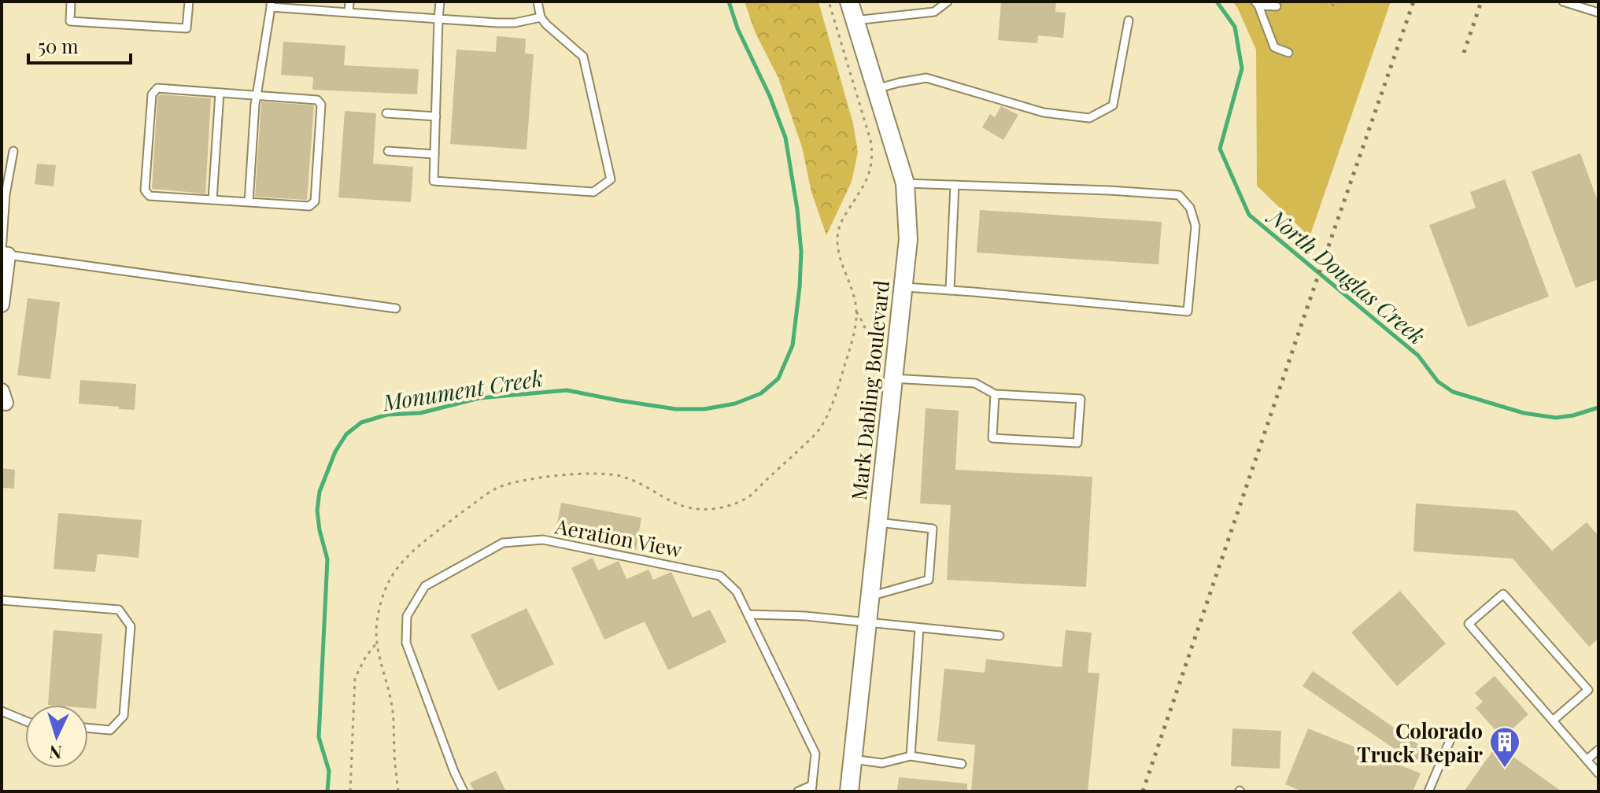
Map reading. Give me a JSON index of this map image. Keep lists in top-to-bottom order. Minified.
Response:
{"streets":{"street":["Mark Dabling Boulevard"],"lane":["Aeration View"]},"water":["North Douglas Creek","Monument Creek"],"places":{"building":["Colorado Truck Repair"]},"scale_bar":"50 m","north":"bottom"}
